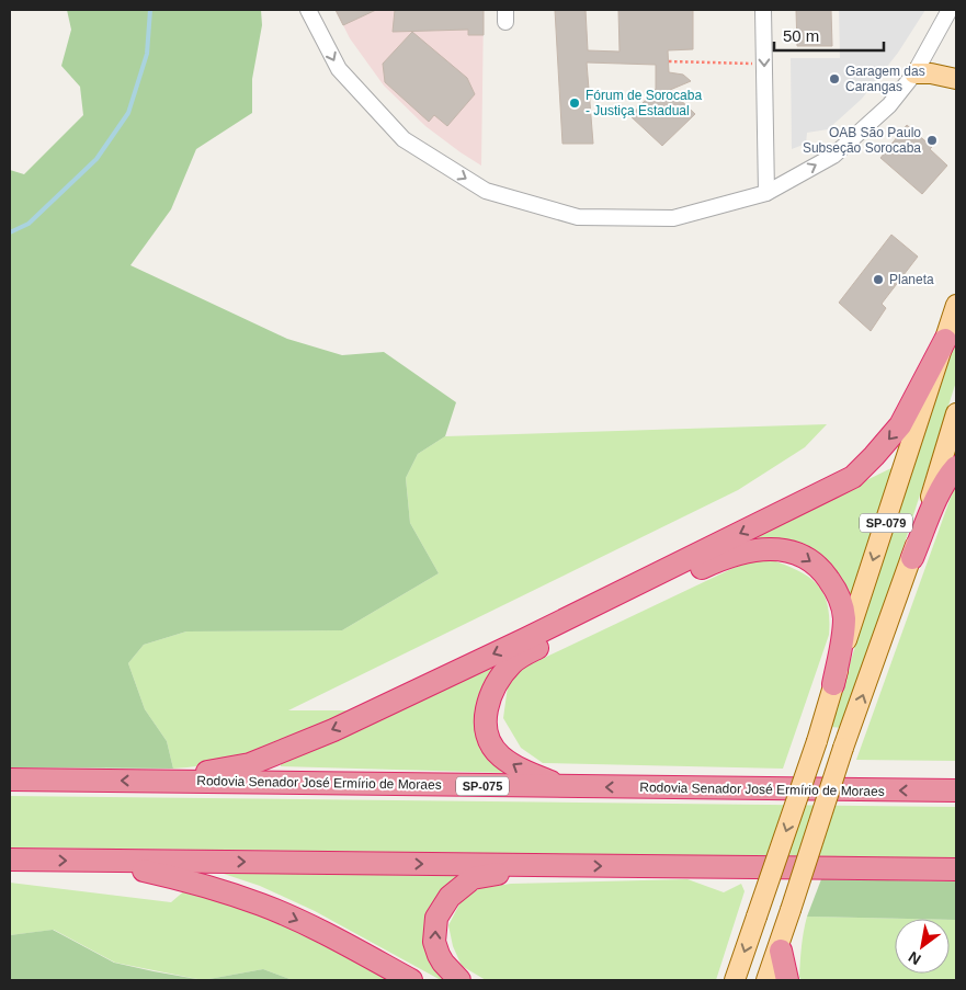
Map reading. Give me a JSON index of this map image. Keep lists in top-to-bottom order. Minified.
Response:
{"streets":{"highway":["Rodovia Senador José Ermírio de Moraes","SP-075"],"main road":["SP-079"]},"places":["Garagem das Carangas","Fórum de Sorocaba - Justiça Estadual","OAB São Paulo Subseção Sorocaba","Planeta"],"scale_bar":"50 m","north":"bottom left"}
